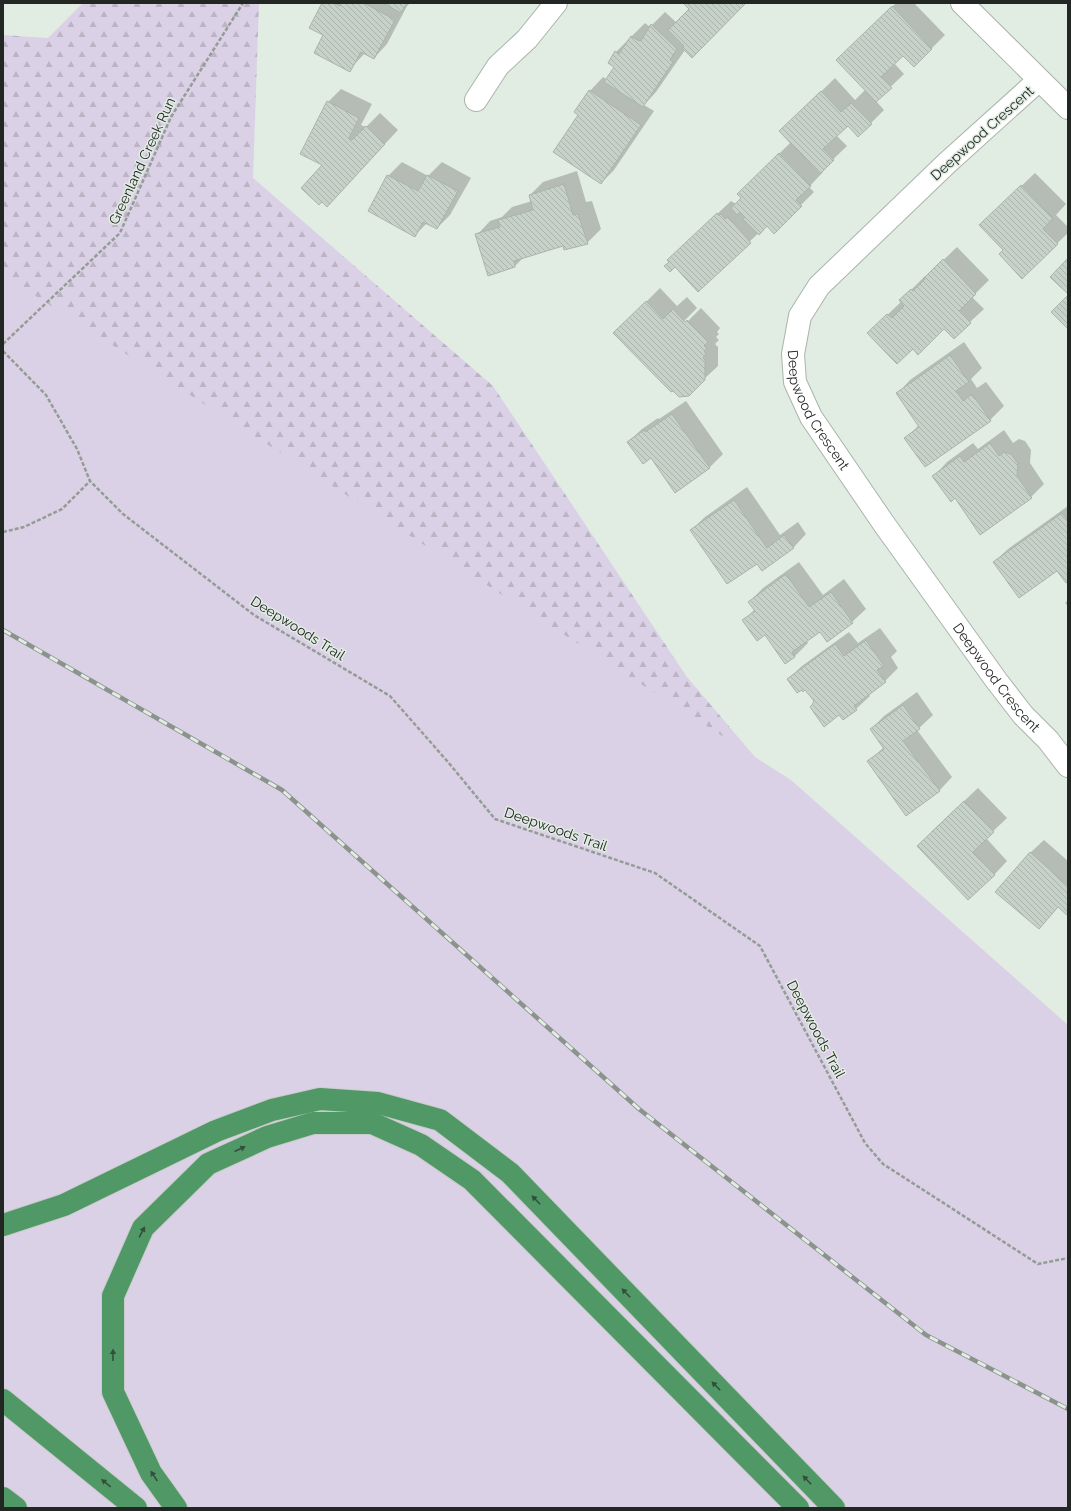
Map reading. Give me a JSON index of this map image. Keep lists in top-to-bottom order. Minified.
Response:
{"streets":{"street":["Deepwood Crescent"],"path":["Greenland Creek Run","Deepwoods Trail"]}}
